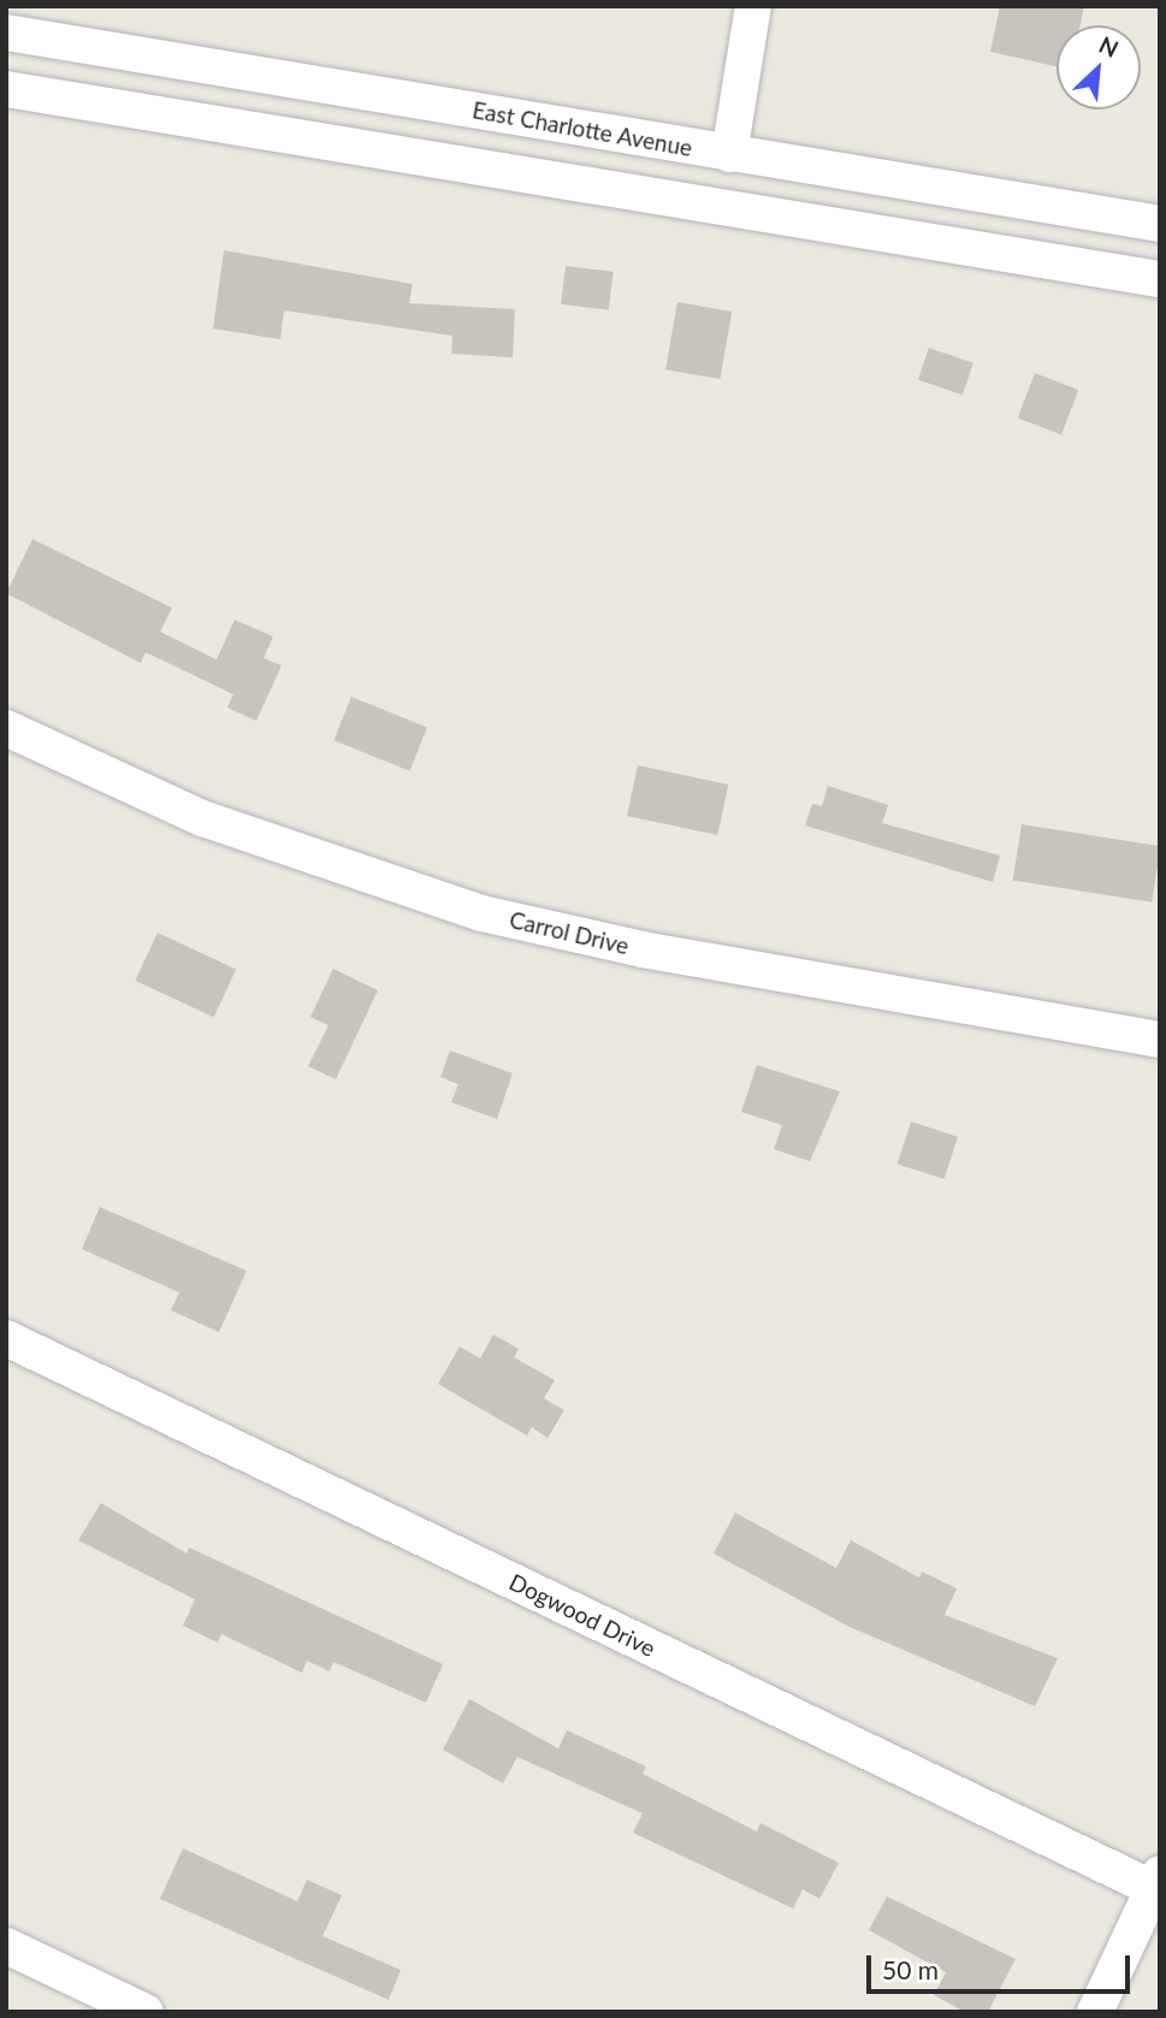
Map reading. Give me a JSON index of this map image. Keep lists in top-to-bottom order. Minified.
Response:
{"streets":{"street":["East Charlotte Avenue","Carrol Drive","Dogwood Drive"]},"scale_bar":"50 m","north":"top right"}
